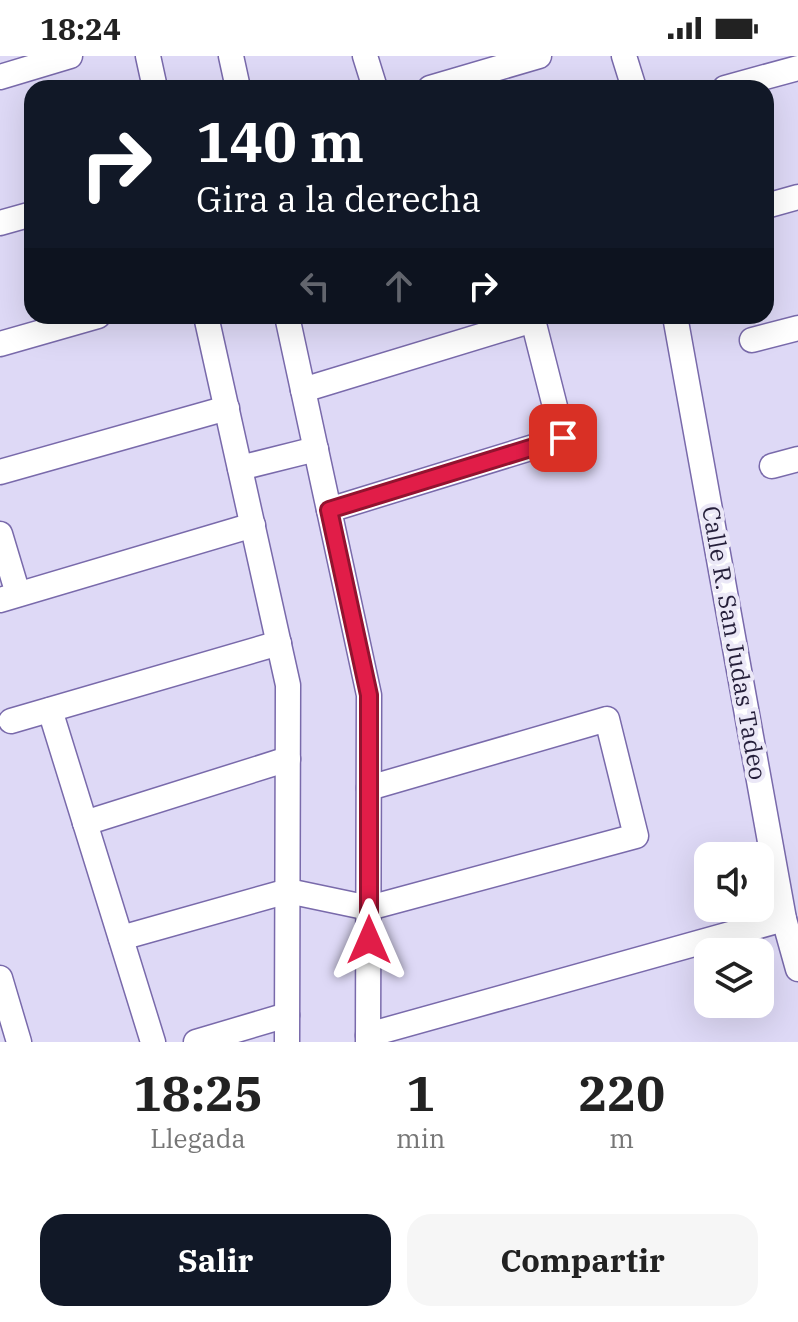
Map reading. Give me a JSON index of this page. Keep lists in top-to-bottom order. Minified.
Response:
{"streets":{"street":["Calle R. San Judas Tadeo"]},"page":{"status":"18:24","turn":["140 m","Gira a la derecha"],"eta":["18:25","Llegada","1","min","220","m"],"buttons":["Salir","Compartir"]}}
